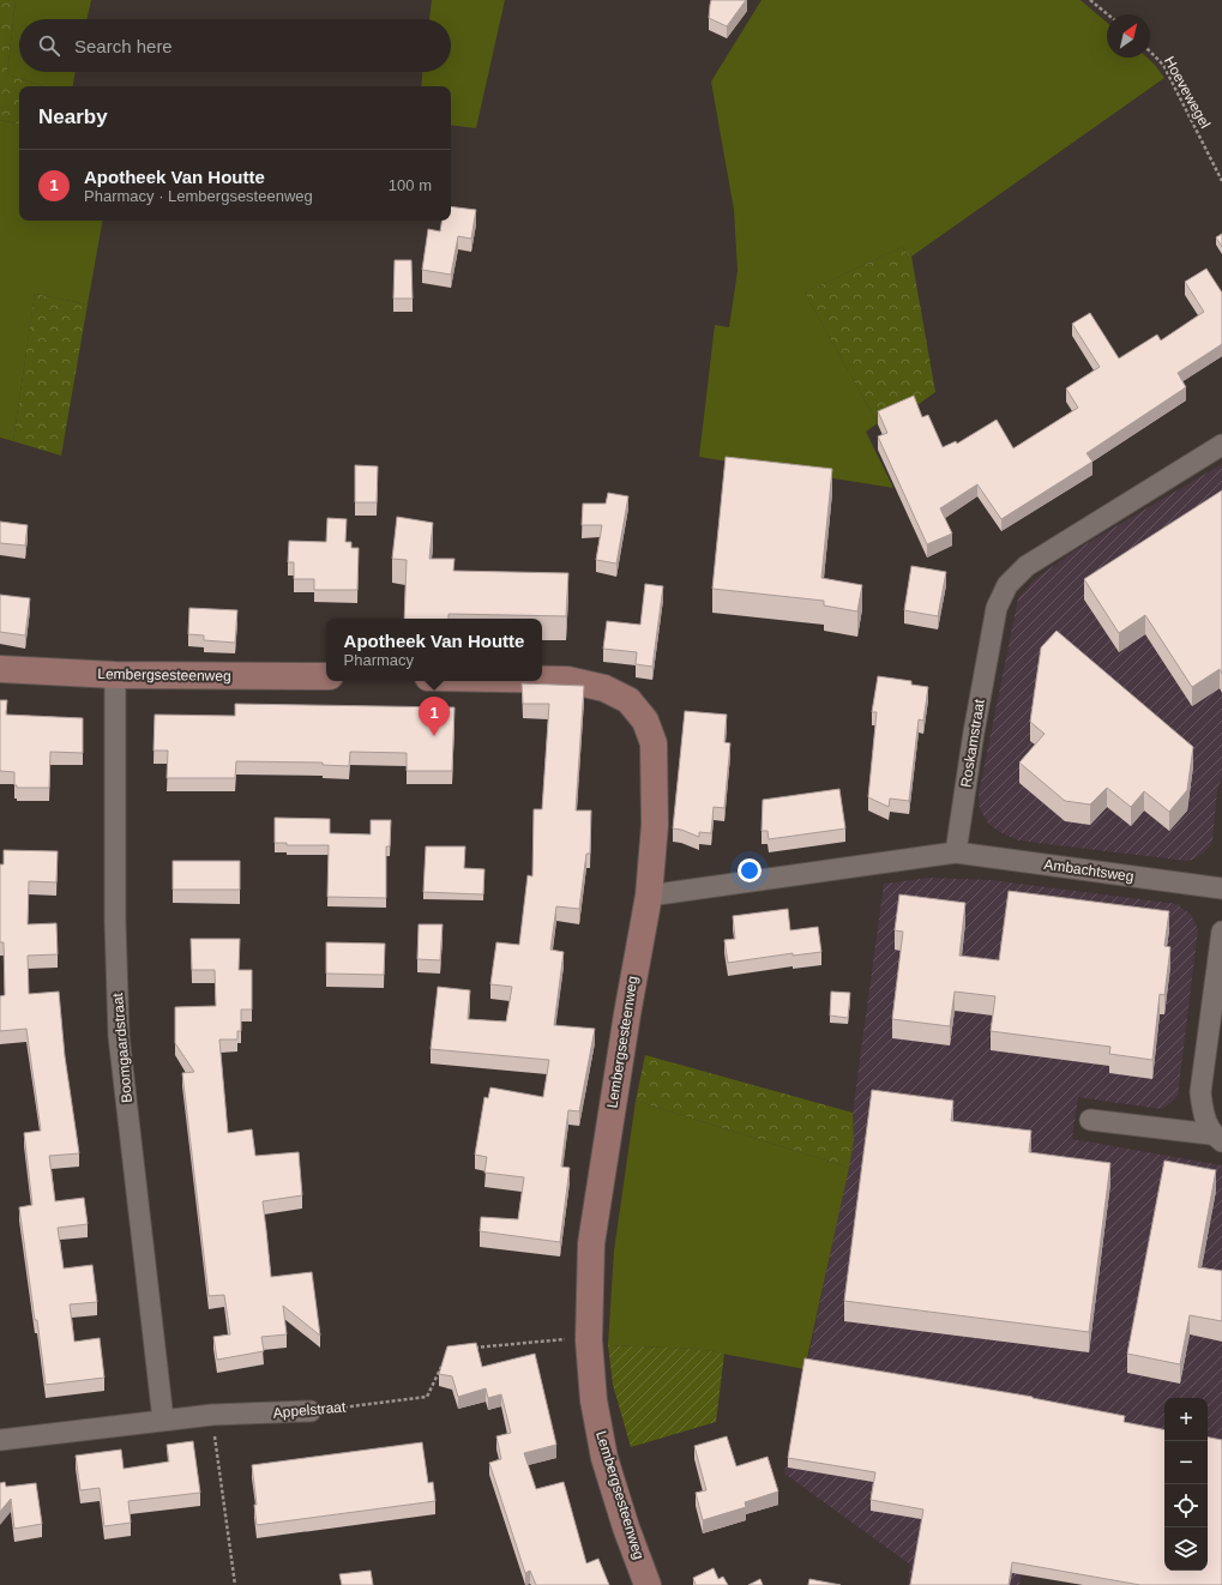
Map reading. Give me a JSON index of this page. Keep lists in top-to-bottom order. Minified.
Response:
{"streets":{"street":["Lembergsesteenweg","Roskamstraat","Ambachtsweg","Boomgaardstraat","Appelstraat"],"path":["Hoevewegel"]},"crossings":[["Lembergsesteenweg","Boomgaardstraat"],["Roskamstraat","Ambachtsweg"],["Boomgaardstraat","Appelstraat"]],"north":"top right","page":{"search":"Search here","heading":"Nearby","list":[{"mark":"1","name":"Apotheek Van Houtte","note":"Pharmacy · Lembergsesteenweg","value":"100 m"}],"popup":["Apotheek Van Houtte","Pharmacy"],"pins":"1","map_buttons":["+","−"]}}
